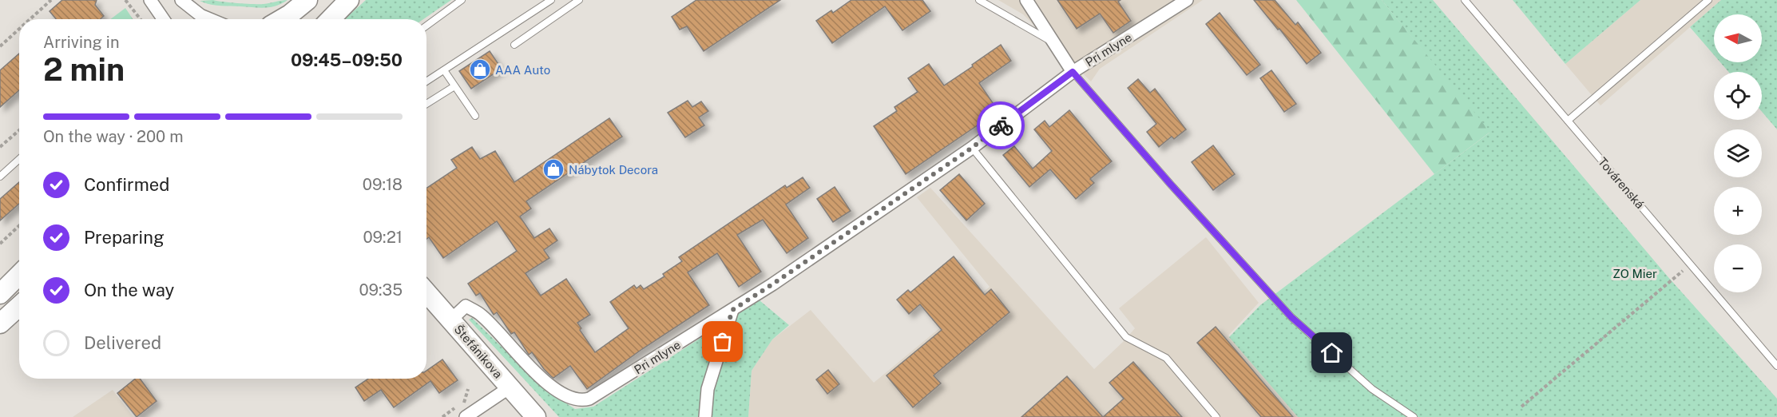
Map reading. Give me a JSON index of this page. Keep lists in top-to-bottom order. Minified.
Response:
{"streets":{"main road":["Štefánikova"],"street":["Pri mlyne"],"lane":["Továrenská"]},"crossings":[["Pri mlyne","Štefánikova"]],"parks":["ZO Mier"],"places":{"shop":["AAA Auto","Nábytok Decora"]},"north":"left","page":{"map_buttons":["+","−"],"heading":["2 min","Arriving in","09:45–09:50"],"bar":"On the way · 200 m","list":[["Confirmed","09:18"],["Preparing","09:21"],["On the way","09:35"],"Delivered"]}}
